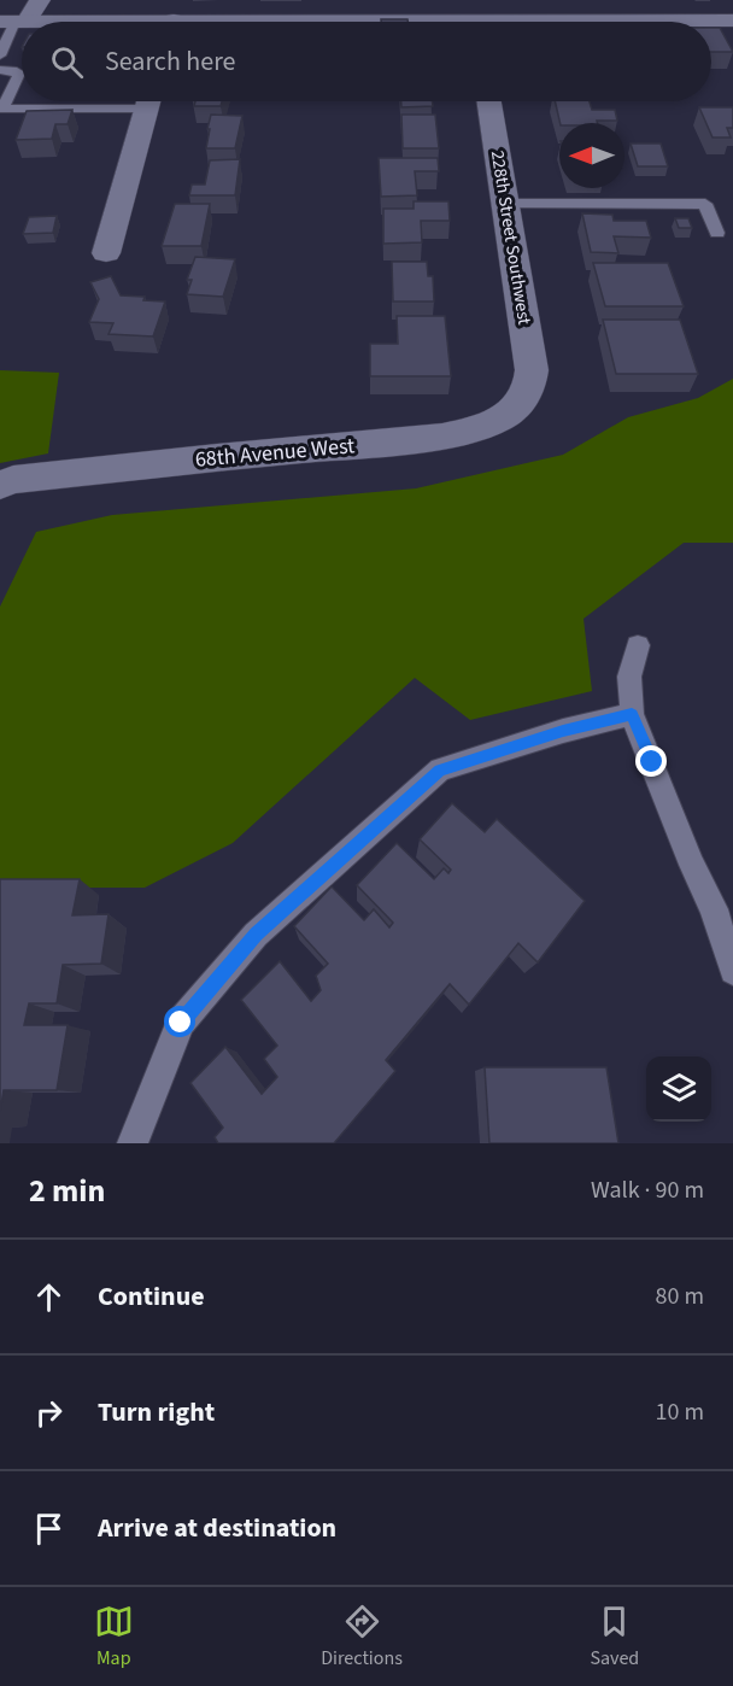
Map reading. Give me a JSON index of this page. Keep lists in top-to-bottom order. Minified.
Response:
{"streets":{"street":["228th Street Southwest","68th Avenue West"]},"crossings":[["228th Street Southwest","68th Avenue West"]],"north":"left","page":{"search":"Search here","heading":["2 min","Walk · 90 m"],"list":[["Continue","80 m"],["Turn right","10 m"],"Arrive at destination"],"nav":["Map","Directions","Saved"]}}
